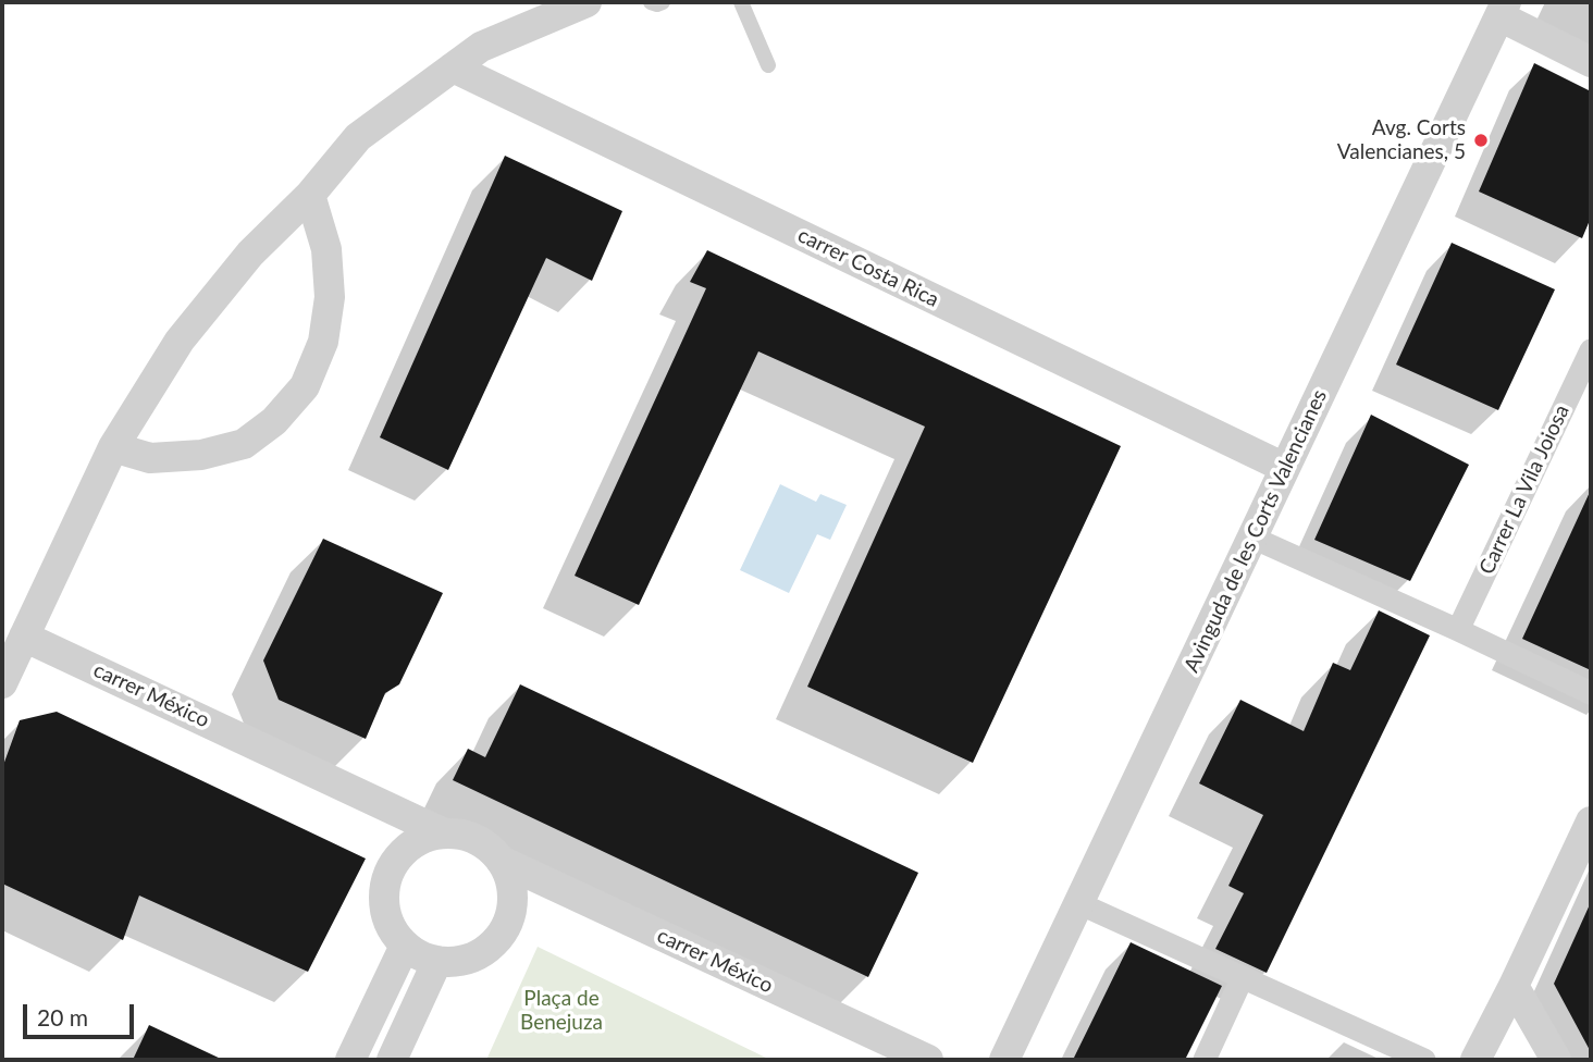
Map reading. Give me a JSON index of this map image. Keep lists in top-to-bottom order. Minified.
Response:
{"streets":{"street":["carrer Costa Rica","Carrer La Vila Joiosa","Avinguda de les Corts Valencianes","carrer México"]},"crossings":[["carrer Costa Rica","Avinguda de les Corts Valencianes"]],"parks":["Plaça de Benejuza"],"places":["Avg. Corts Valencianes, 5"],"scale_bar":"20 m"}
